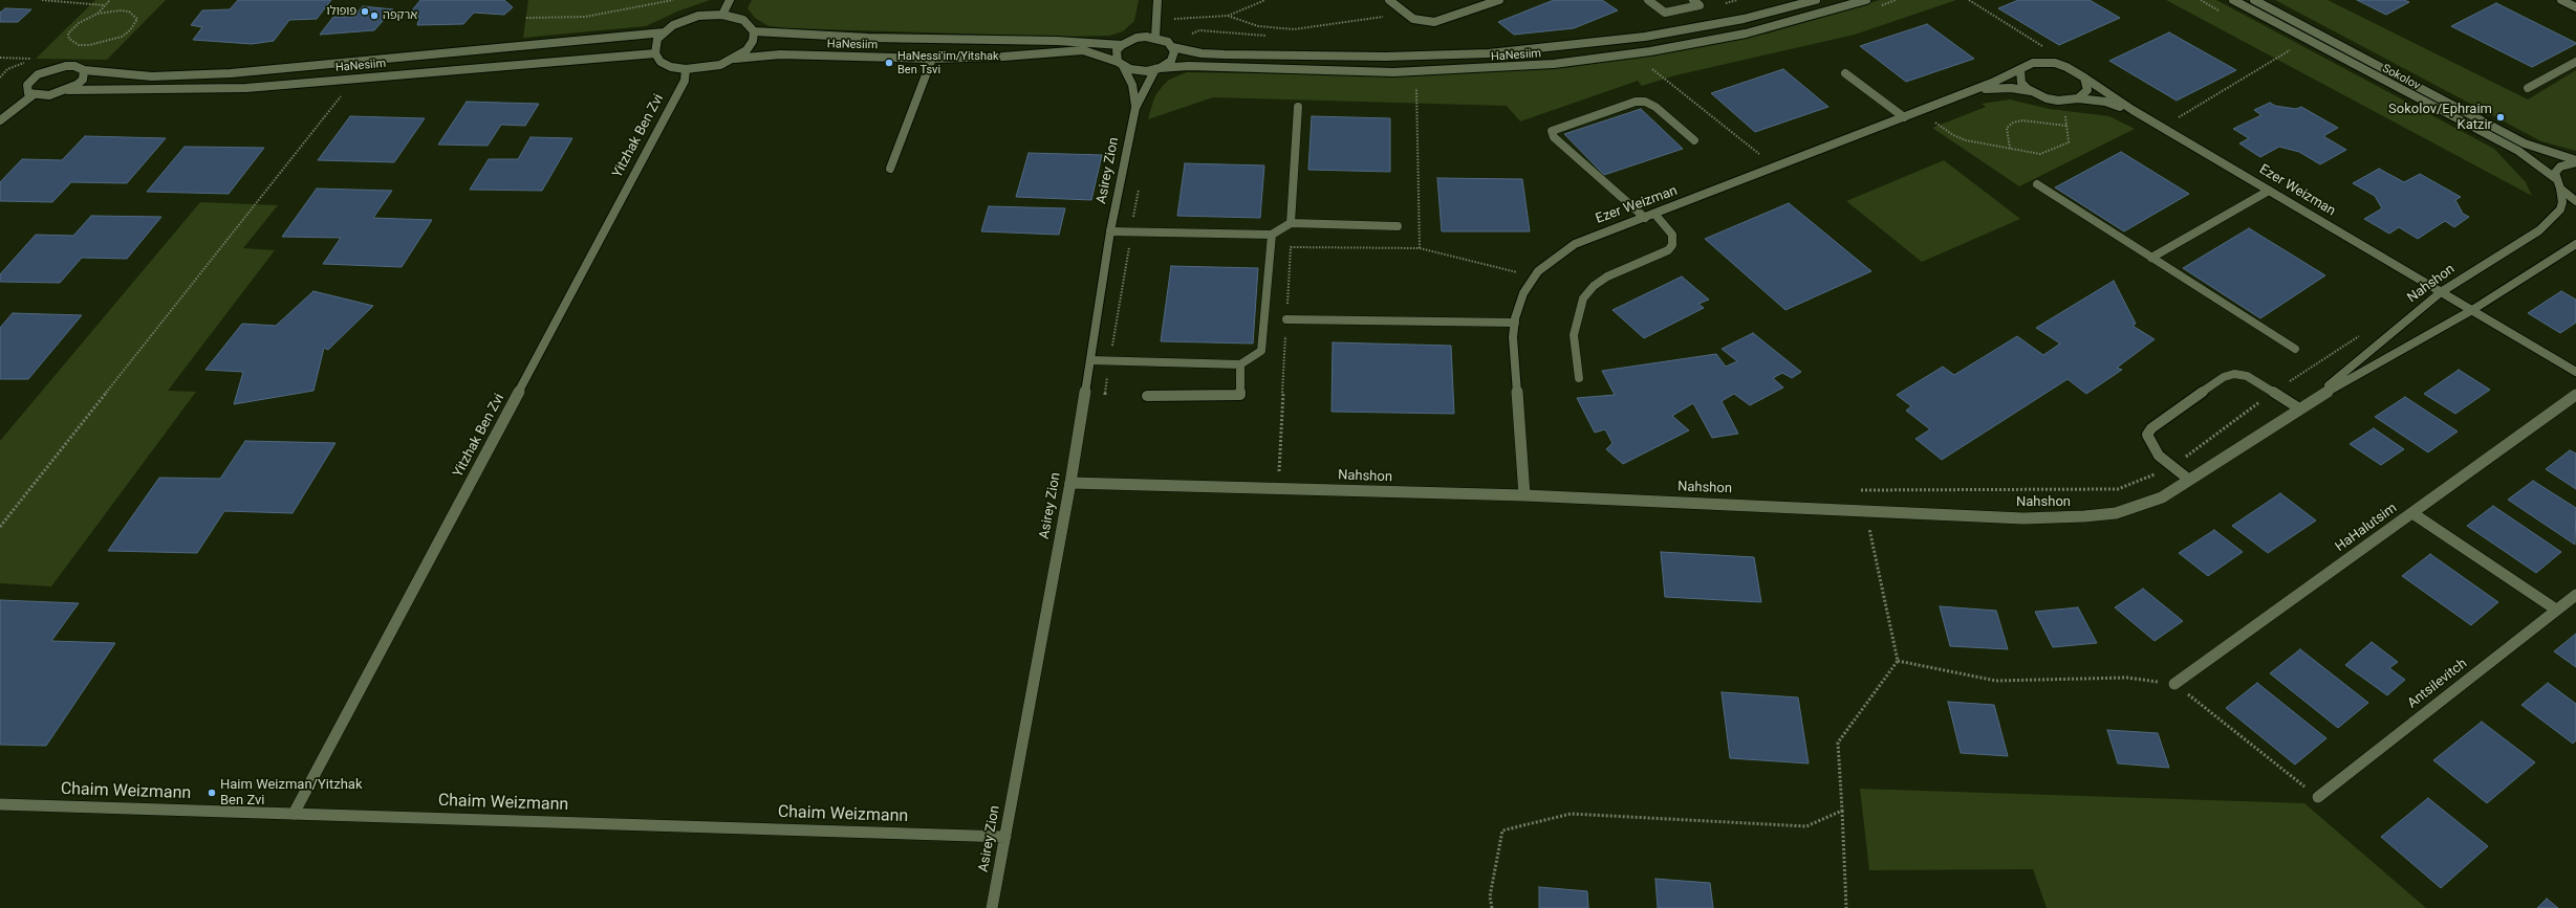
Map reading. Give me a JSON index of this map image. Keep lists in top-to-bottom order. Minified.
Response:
{"streets":{"street":["HaNesiim","Sokolov","Yitzhak Ben Zvi","Asirey Zion","Ezer Weizman","Nahshon","HaHalutsim","Antsilevitch","Chaim Weizmann"]},"crossings":[["HaNesiim","Asirey Zion"],["Yitzhak Ben Zvi","Chaim Weizmann"],["Asirey Zion","Nahshon"],["Asirey Zion","Chaim Weizmann"],["Ezer Weizman","Nahshon"]],"places":["פופולו","ארקפה","HaNessi'im/Yitshak Ben Tsvi","Sokolov/Ephraim Katzir","Haim Weizman/Yitzhak Ben Zvi"]}
